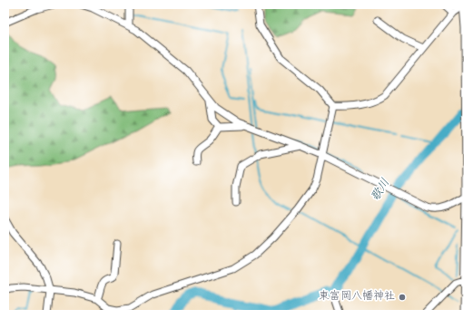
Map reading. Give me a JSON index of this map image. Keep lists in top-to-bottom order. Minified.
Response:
{"water":["歌川"],"places":["東富岡八幡神社"]}
